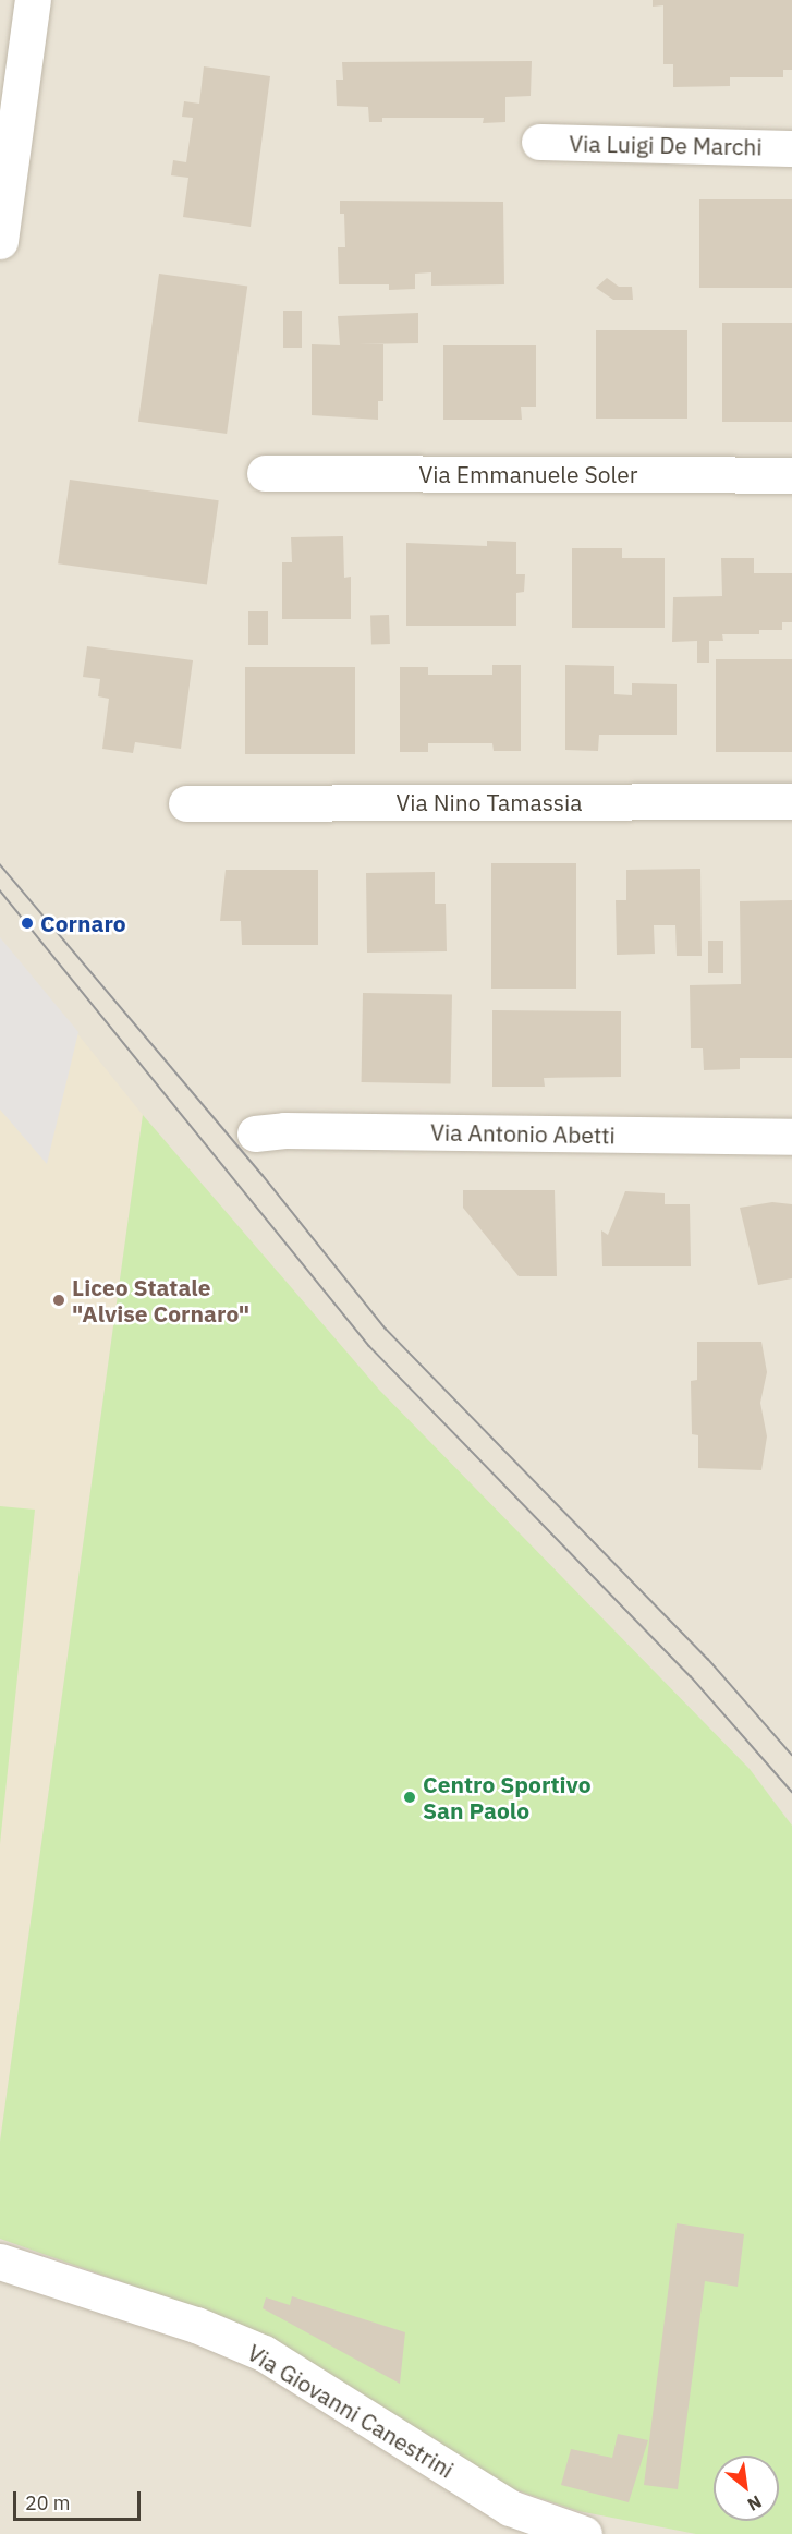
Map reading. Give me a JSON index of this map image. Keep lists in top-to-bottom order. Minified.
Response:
{"streets":{"street":["Via Luigi De Marchi","Via Emmanuele Soler","Via Nino Tamassia","Via Antonio Abetti","Via Giovanni Canestrini"]},"places":["Cornaro","Liceo Statale \"Alvise Cornaro\"","Centro Sportivo San Paolo"],"scale_bar":"20 m","north":"bottom right"}
